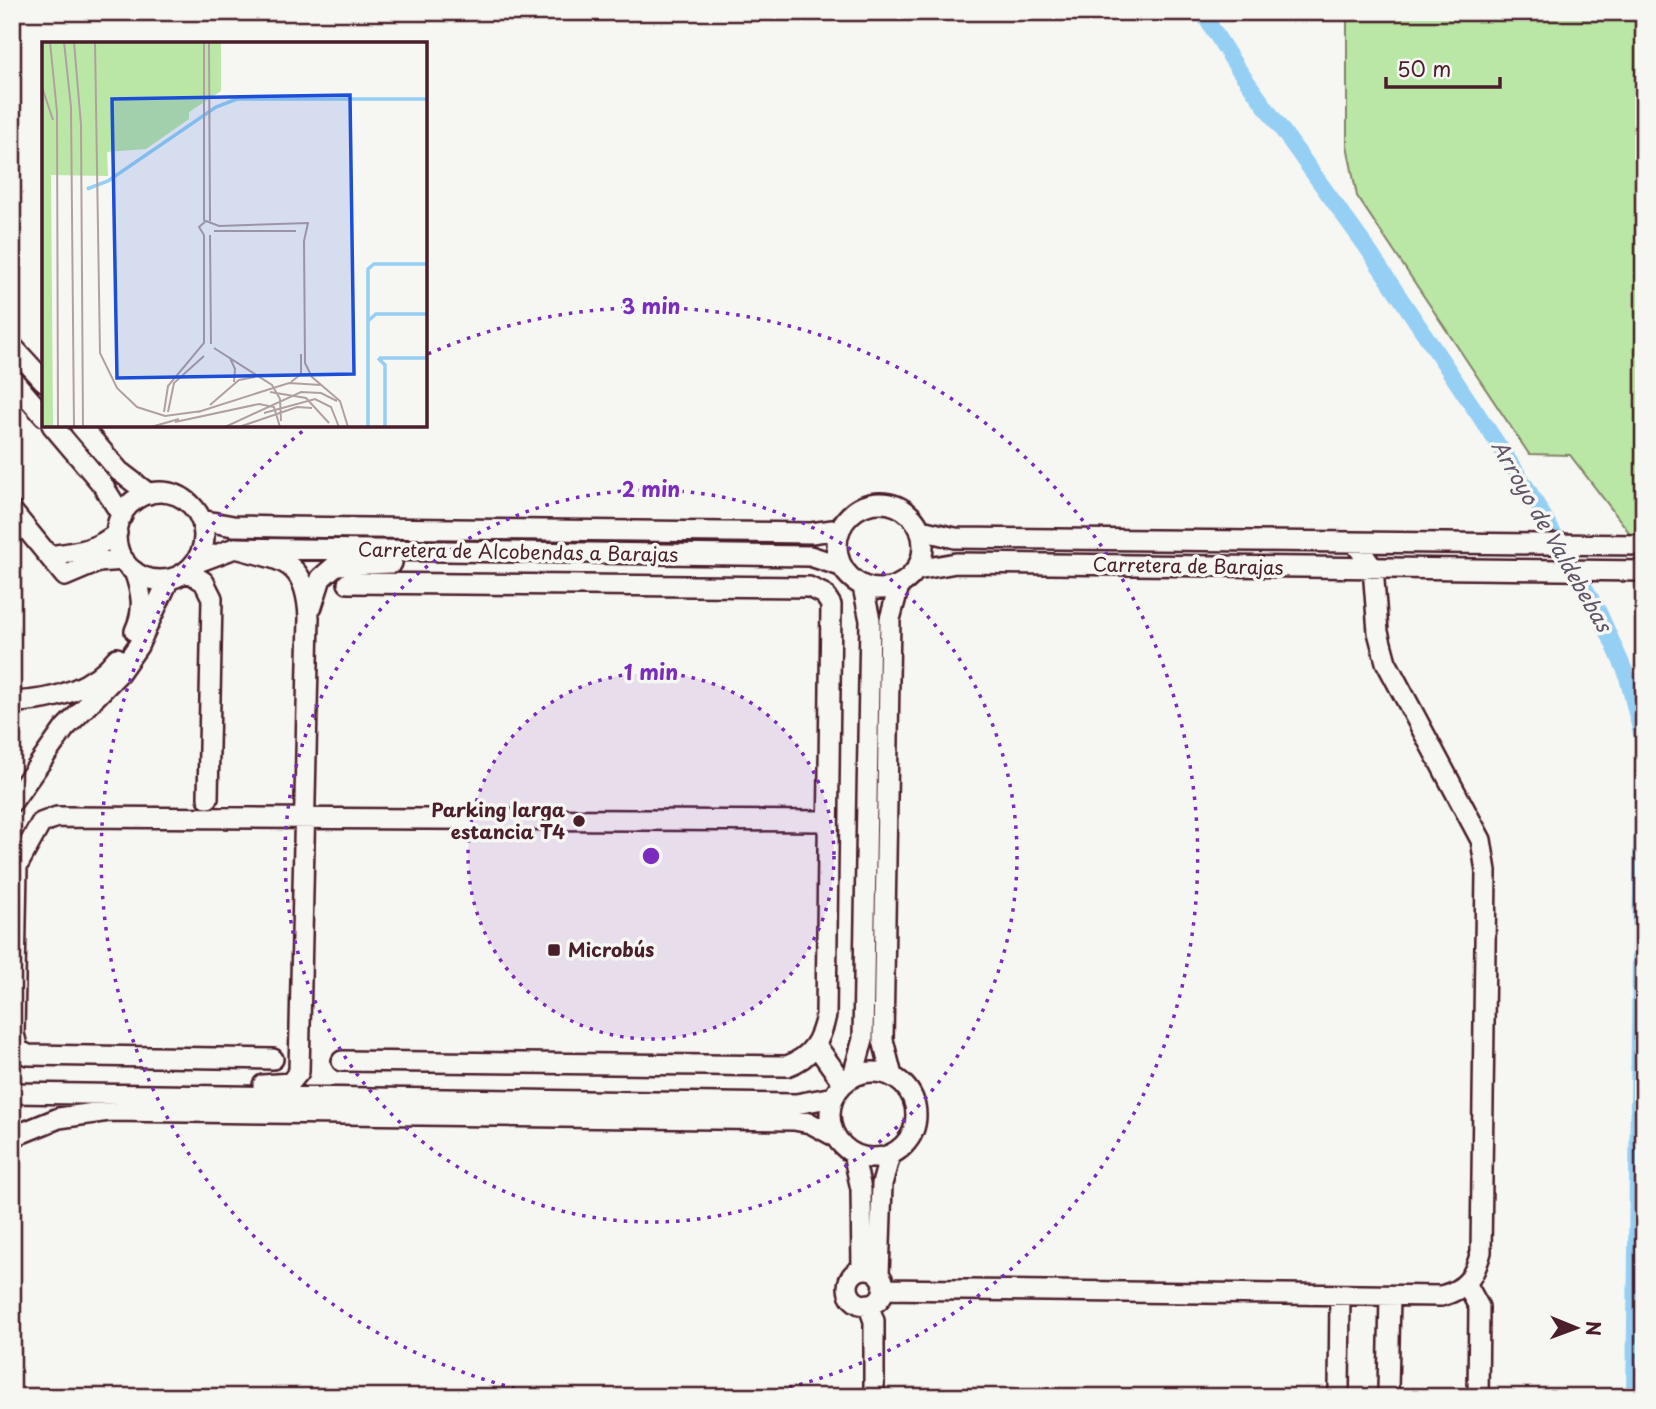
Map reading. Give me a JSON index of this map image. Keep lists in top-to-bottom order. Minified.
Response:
{"streets":{"street":["Carretera de Alcobendas a Barajas","Carretera de Barajas"]},"crossings":[["Carretera de Alcobendas a Barajas","Carretera de Barajas"]],"water":["Arroyo de Valdebebas"],"places":{"other":["Parking larga estancia T4"],"transit":["Microbús"]},"scale_bar":"50 m","north":"right","rings":["3 min","2 min","1 min"]}
